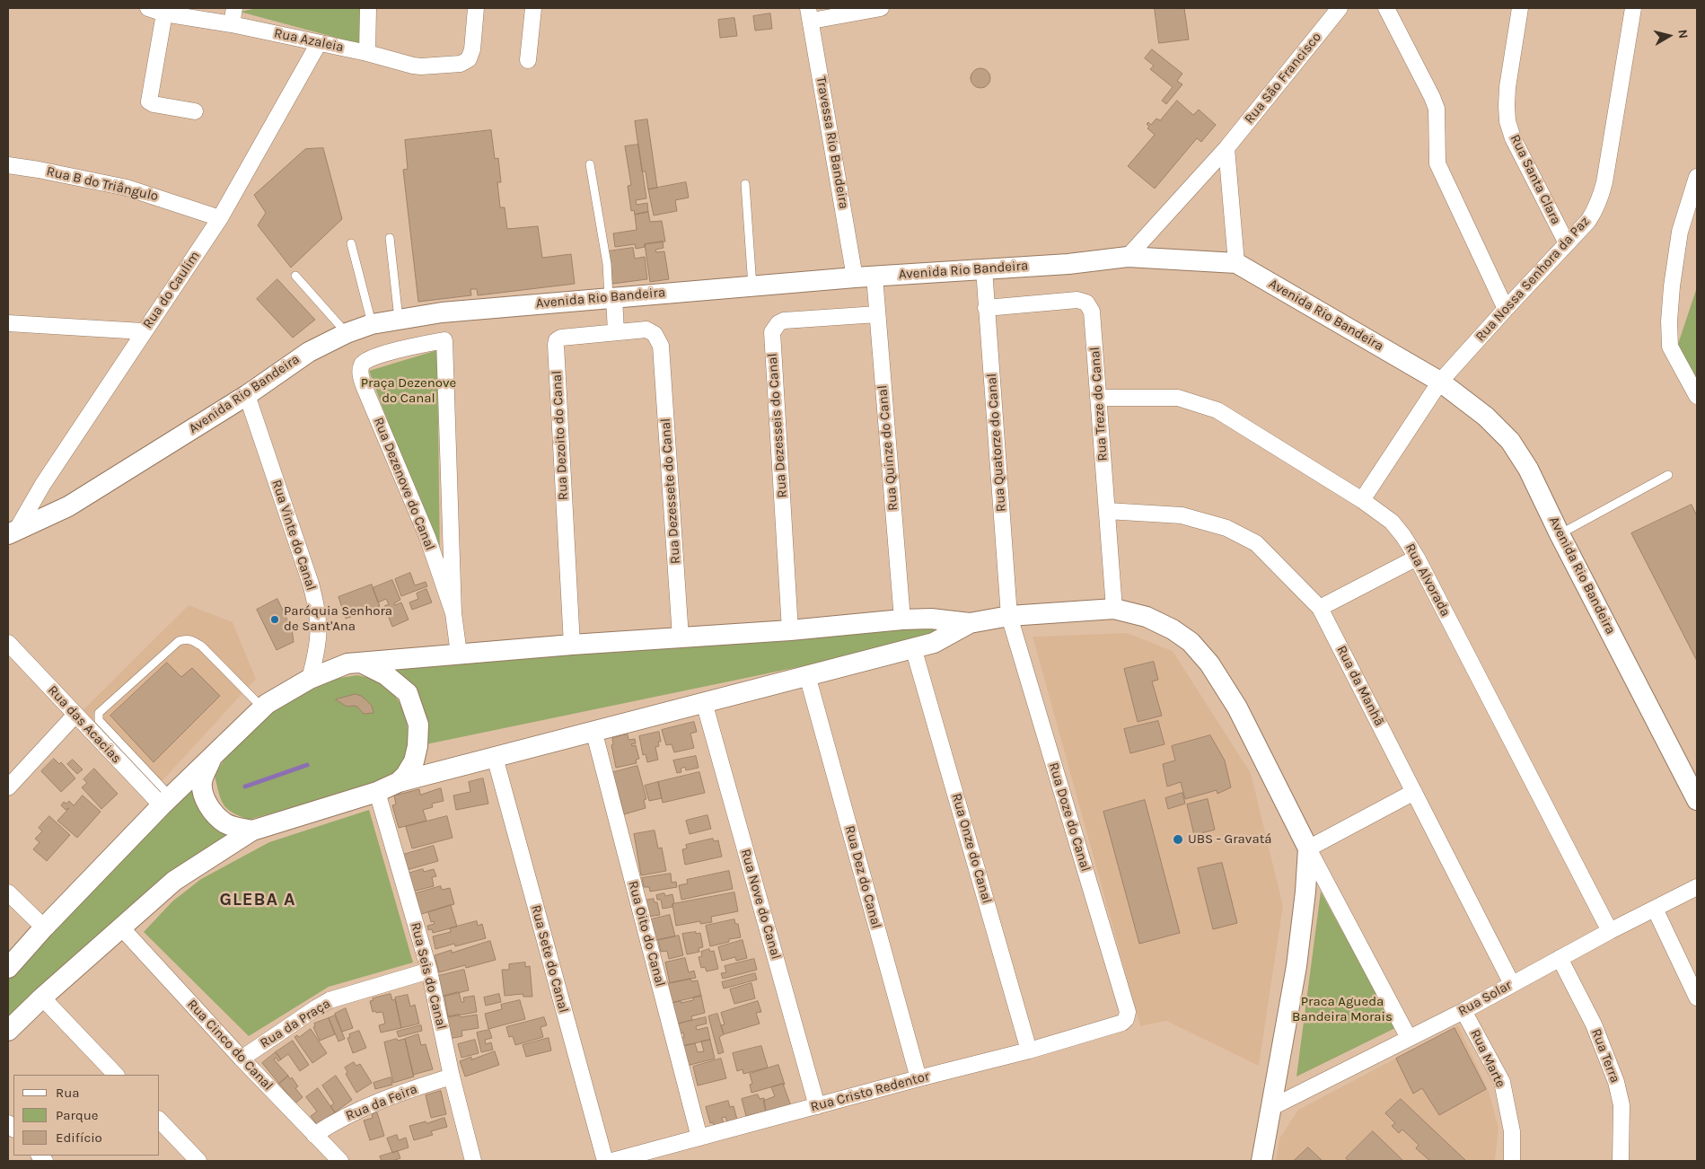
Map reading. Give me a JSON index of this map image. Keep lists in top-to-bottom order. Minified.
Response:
{"streets":{"street":["Rua Azaleia","Rua São Francisco","Travessa Rio Bandeira","Rua Santa Clara","Rua B do Triângulo","Avenida Rio Bandeira","Rua Nossa Senhora da Paz","Rua do Caulim","Rua Treze do Canal","Rua Dezesseis do Canal","Rua Dezoito do Canal","Rua Quatorze do Canal","Rua Quinze do Canal","Rua Dezenove do Canal","Rua Dezessete do Canal","Rua Vinte do Canal","Rua Alvorada","Rua da Manhã","Rua das Acacias","Rua Doze do Canal","Rua Onze do Canal","Rua Dez do Canal","Rua Nove do Canal","Rua Oito do Canal","Rua Sete do Canal","Rua Seis do Canal","Rua Solar","Rua da Praça","Rua Cinco do Canal","Rua Terra","Rua Marte","Rua Cristo Redentor","Rua da Feira"]},"crossings":[["Rua Azaleia","Rua do Caulim"],["Rua São Francisco","Avenida Rio Bandeira"],["Travessa Rio Bandeira","Avenida Rio Bandeira"],["Rua Santa Clara","Rua Nossa Senhora da Paz"],["Rua B do Triângulo","Rua do Caulim"],["Avenida Rio Bandeira","Rua Nossa Senhora da Paz"],["Avenida Rio Bandeira","Rua do Caulim"],["Avenida Rio Bandeira","Rua Quatorze do Canal"],["Avenida Rio Bandeira","Rua Quinze do Canal"],["Avenida Rio Bandeira","Rua Vinte do Canal"],["Rua Nossa Senhora da Paz","Rua Alvorada"],["Rua Treze do Canal","Rua Quatorze do Canal"],["Rua Treze do Canal","Rua Alvorada"],["Rua Treze do Canal","Rua da Manhã"],["Rua Dezesseis do Canal","Rua Quinze do Canal"],["Rua Dezoito do Canal","Rua Dezessete do Canal"],["Rua Quatorze do Canal","Rua Doze do Canal"],["Rua Alvorada","Rua Solar"],["Rua da Manhã","Rua Solar"],["Rua Doze do Canal","Rua Cristo Redentor"],["Rua Onze do Canal","Rua Cristo Redentor"],["Rua Dez do Canal","Rua Cristo Redentor"],["Rua Nove do Canal","Rua Cristo Redentor"],["Rua Oito do Canal","Rua Cristo Redentor"],["Rua Seis do Canal","Rua da Praça"],["Rua Seis do Canal","Rua da Feira"],["Rua Solar","Rua Terra"],["Rua Solar","Rua Marte"],["Rua da Praça","Rua Cinco do Canal"],["Rua Cinco do Canal","Rua da Feira"]],"districts":["GLEBA A"],"parks":["Praça Dezenove do Canal","Praca Agueda Bandeira Morais"],"places":["Paróquia Senhora de Sant'Ana","UBS - Gravatá"],"legend":["Rua","Parque","Edifício"],"north":"right"}
